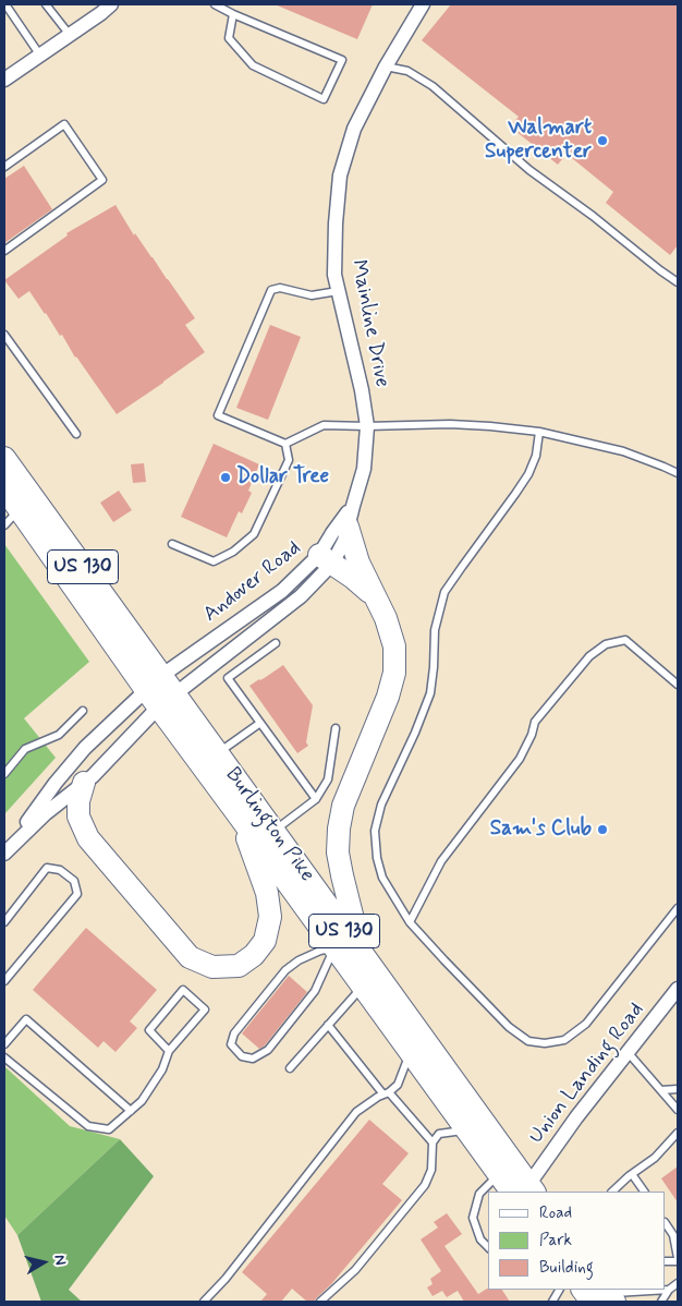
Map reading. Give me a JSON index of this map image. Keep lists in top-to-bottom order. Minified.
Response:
{"streets":{"highway":["US 130","Burlington Pike"],"street":["Mainline Drive","Andover Road","Union Landing Road"]},"crossings":[["Mainline Drive","Andover Road"],["Andover Road","Burlington Pike"],["Burlington Pike","Union Landing Road"]],"places":["Walmart Supercenter","Dollar Tree","Sam's Club"],"legend":["Road","Park","Building"],"north":"right"}
